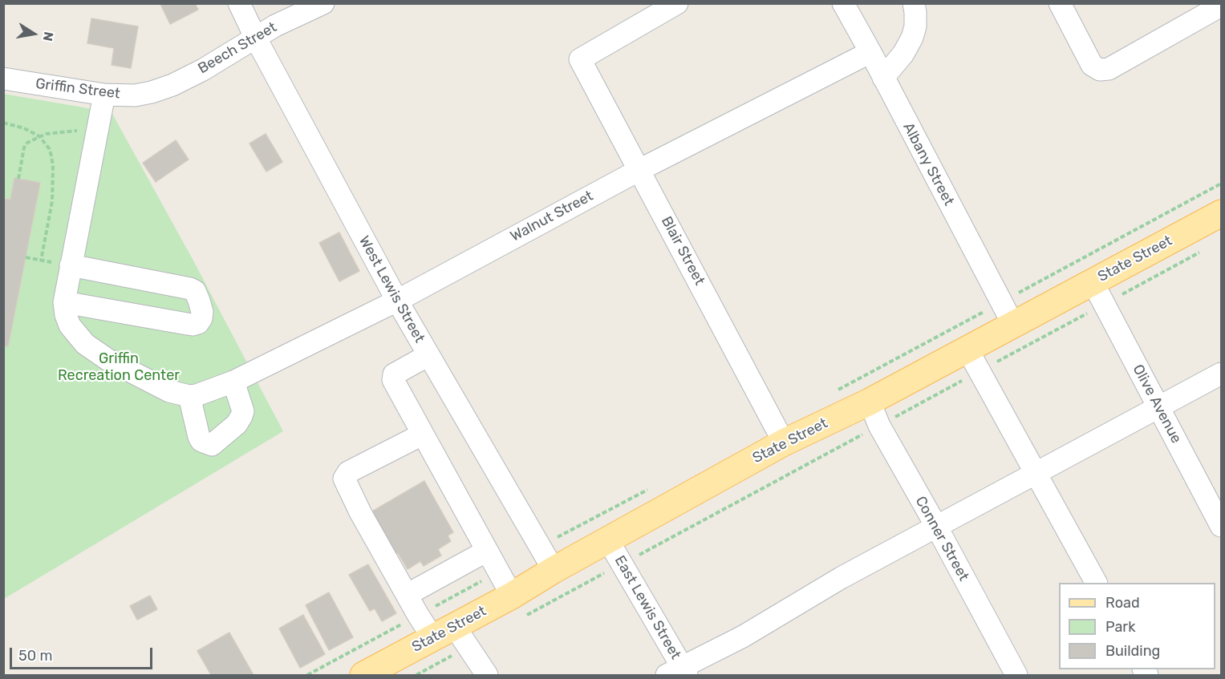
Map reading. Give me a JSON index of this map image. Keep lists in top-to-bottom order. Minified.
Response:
{"streets":{"main road":["State Street"],"street":["Beech Street","Griffin Street","Albany Street","Walnut Street","Blair Street","West Lewis Street","Olive Avenue","Conner Street","East Lewis Street"]},"crossings":[["Beech Street","Griffin Street"],["Beech Street","West Lewis Street"],["Albany Street","Walnut Street"],["Albany Street","State Street"],["Walnut Street","Blair Street"],["Walnut Street","West Lewis Street"],["Blair Street","State Street"],["State Street","West Lewis Street"],["State Street","Olive Avenue"],["State Street","Conner Street"],["State Street","East Lewis Street"]],"parks":["Griffin Recreation Center"],"legend":["Road","Park","Building"],"scale_bar":"50 m","north":"right"}
